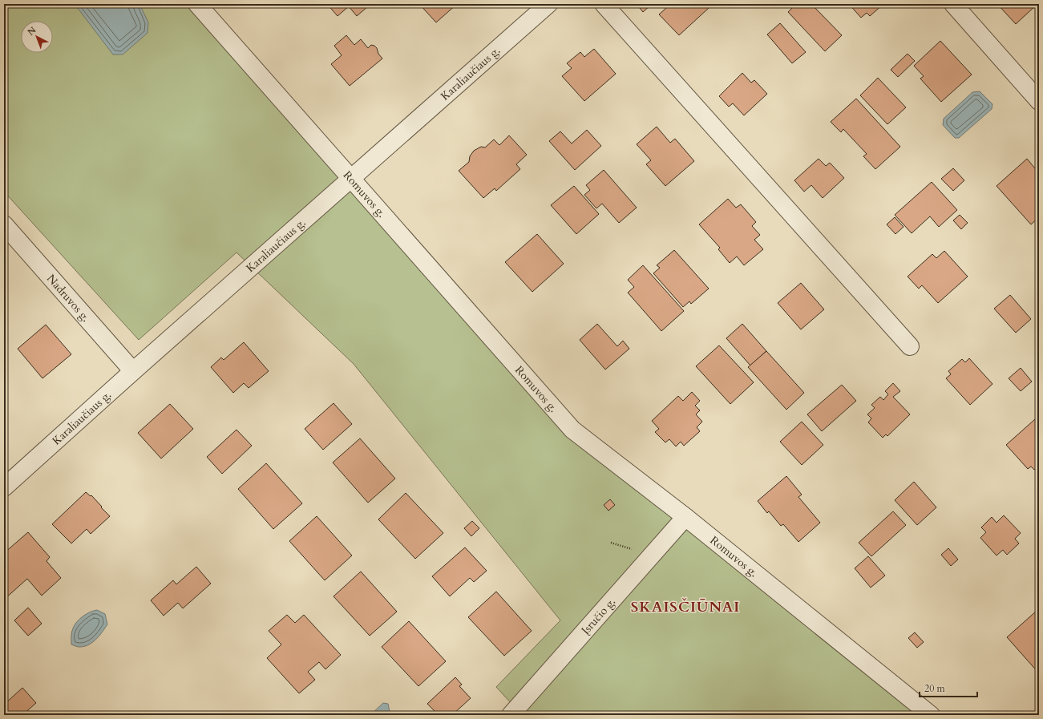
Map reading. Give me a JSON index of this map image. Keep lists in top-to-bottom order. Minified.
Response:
{"streets":{"street":["Karaliaučiaus g.","Romuvos g.","Nadruvos g.","Įsručio g."]},"crossings":[["Karaliaučiaus g.","Romuvos g."],["Karaliaučiaus g.","Nadruvos g."],["Romuvos g.","Įsručio g."]],"districts":["SKAISČIŪNAI"],"scale_bar":"20 m","north":"top left"}
